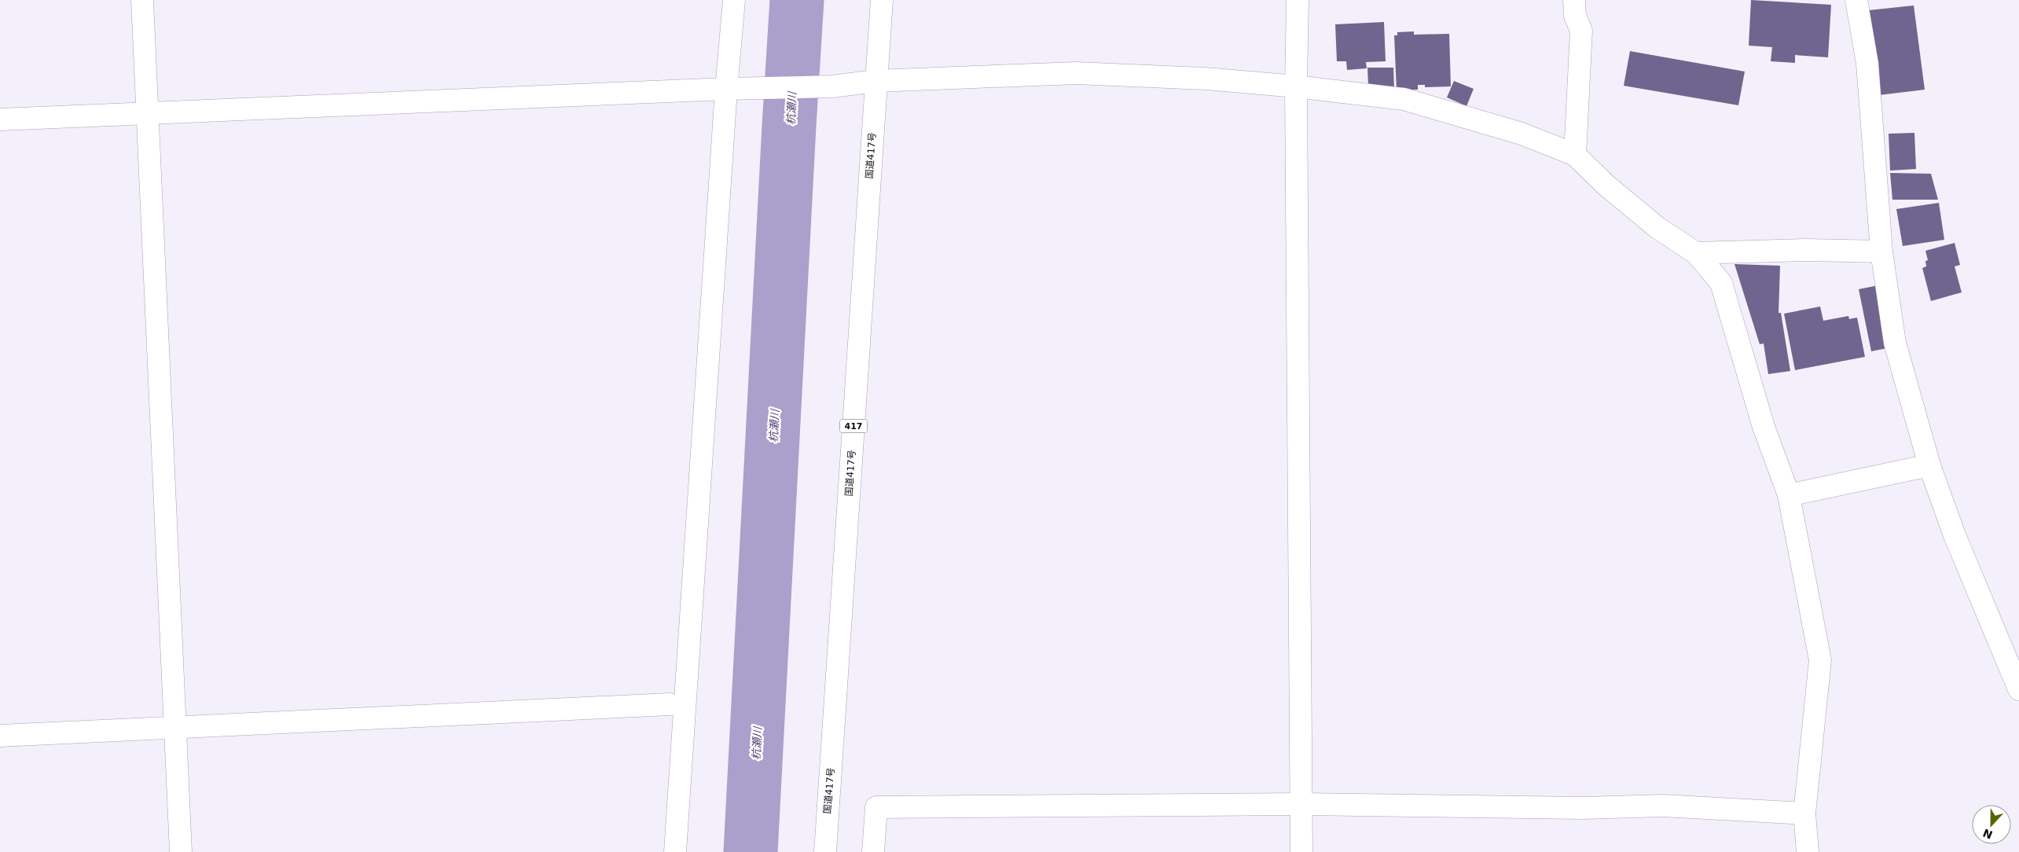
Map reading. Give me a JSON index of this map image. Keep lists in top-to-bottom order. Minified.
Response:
{"streets":{"main road":["国道417号","417"]},"water":["杭瀬川"],"north":"bottom"}
